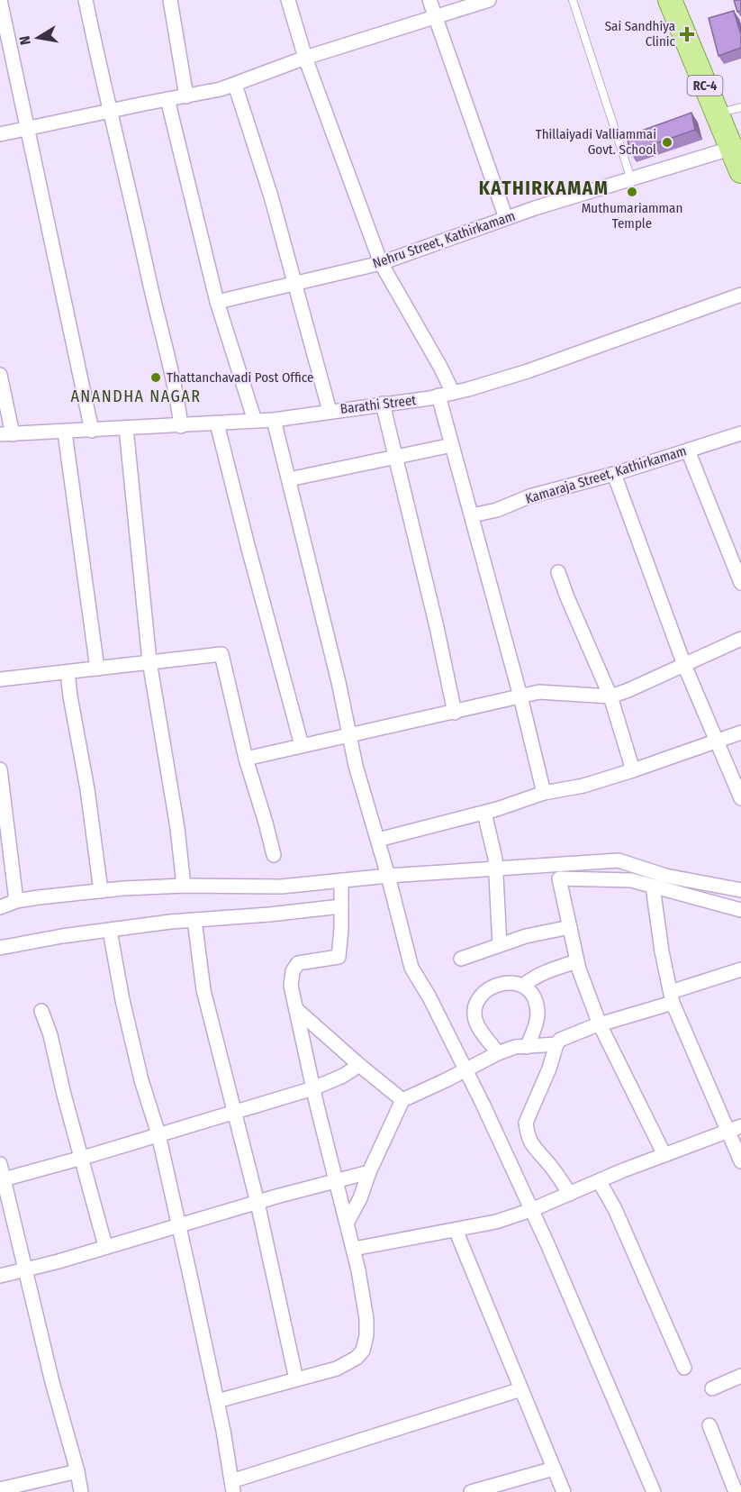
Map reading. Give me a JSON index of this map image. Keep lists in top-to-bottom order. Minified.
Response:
{"streets":{"main road":["RC-4"],"street":["Nehru Street, Kathirkamam","Barathi Street","Kamaraja Street, Kathirkamam"]},"crossings":[["RC-4","Nehru Street, Kathirkamam"]],"districts":["KATHIRKAMAM","ANANDHA NAGAR"],"places":{"health":["Sai Sandhiya Clinic"],"other":["Thillaiyadi Valliammai Govt. School","Muthumariamman Temple","Thattanchavadi Post Office"]},"north":"left"}
